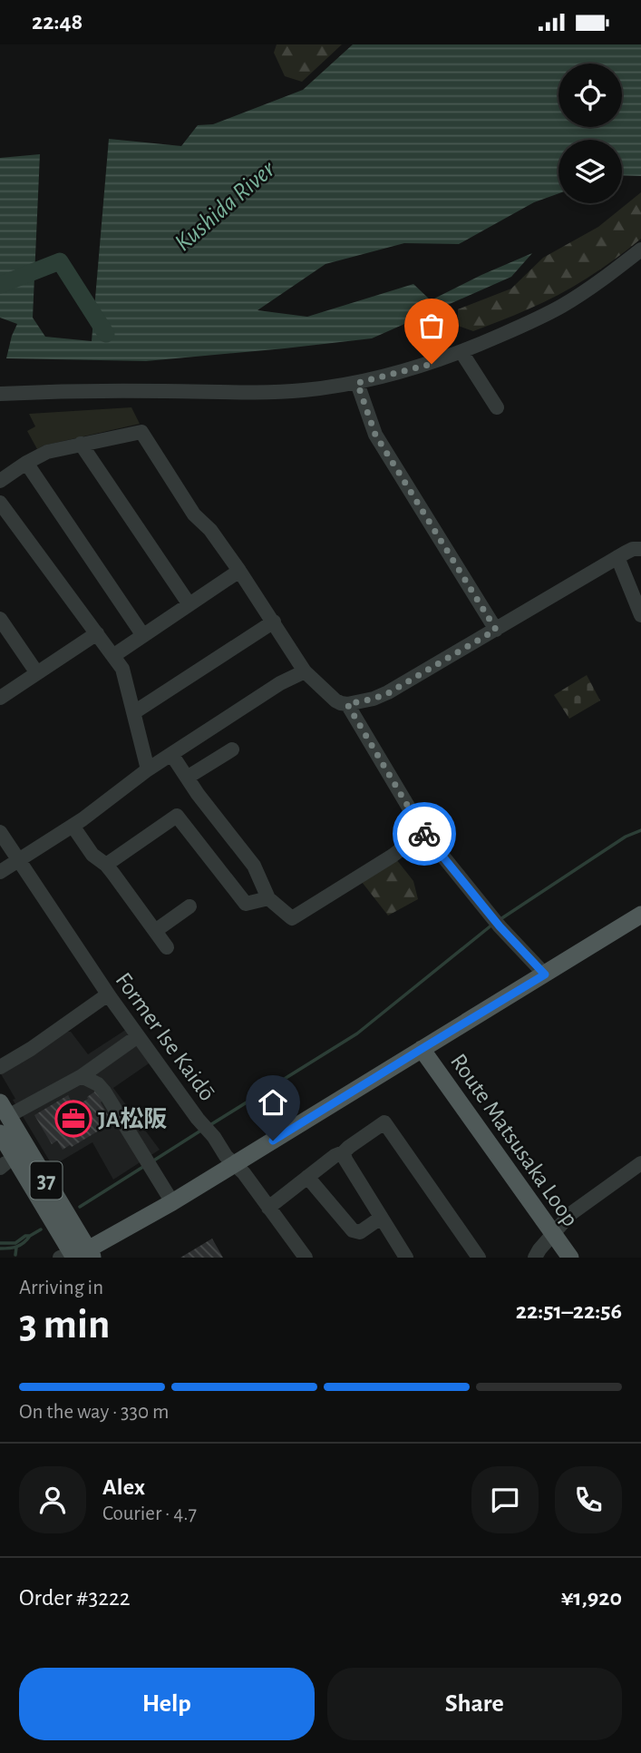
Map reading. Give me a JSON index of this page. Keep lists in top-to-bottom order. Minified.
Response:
{"streets":{"main road":["Route Matsusaka Loop","37"],"street":["Former Ise Kaidō"]},"water":["Kushida River"],"places":{"office":["JA松阪"]},"page":{"status":"22:48","heading":["3 min","Arriving in","22:51–22:56"],"panel":["Alex","Courier · 4.7","Order #3222","¥1,920"],"bar":"On the way · 330 m","buttons":["Help","Share"]}}
